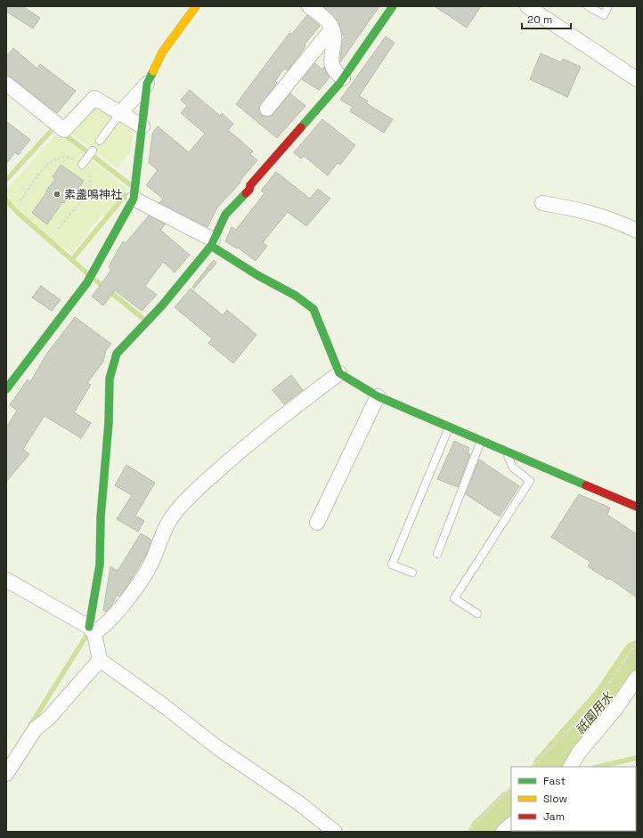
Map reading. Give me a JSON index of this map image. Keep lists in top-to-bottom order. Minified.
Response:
{"water":["祇園用水"],"places":["素盞鳴神社"],"legend":["Fast","Slow","Jam"],"scale_bar":"20 m"}
